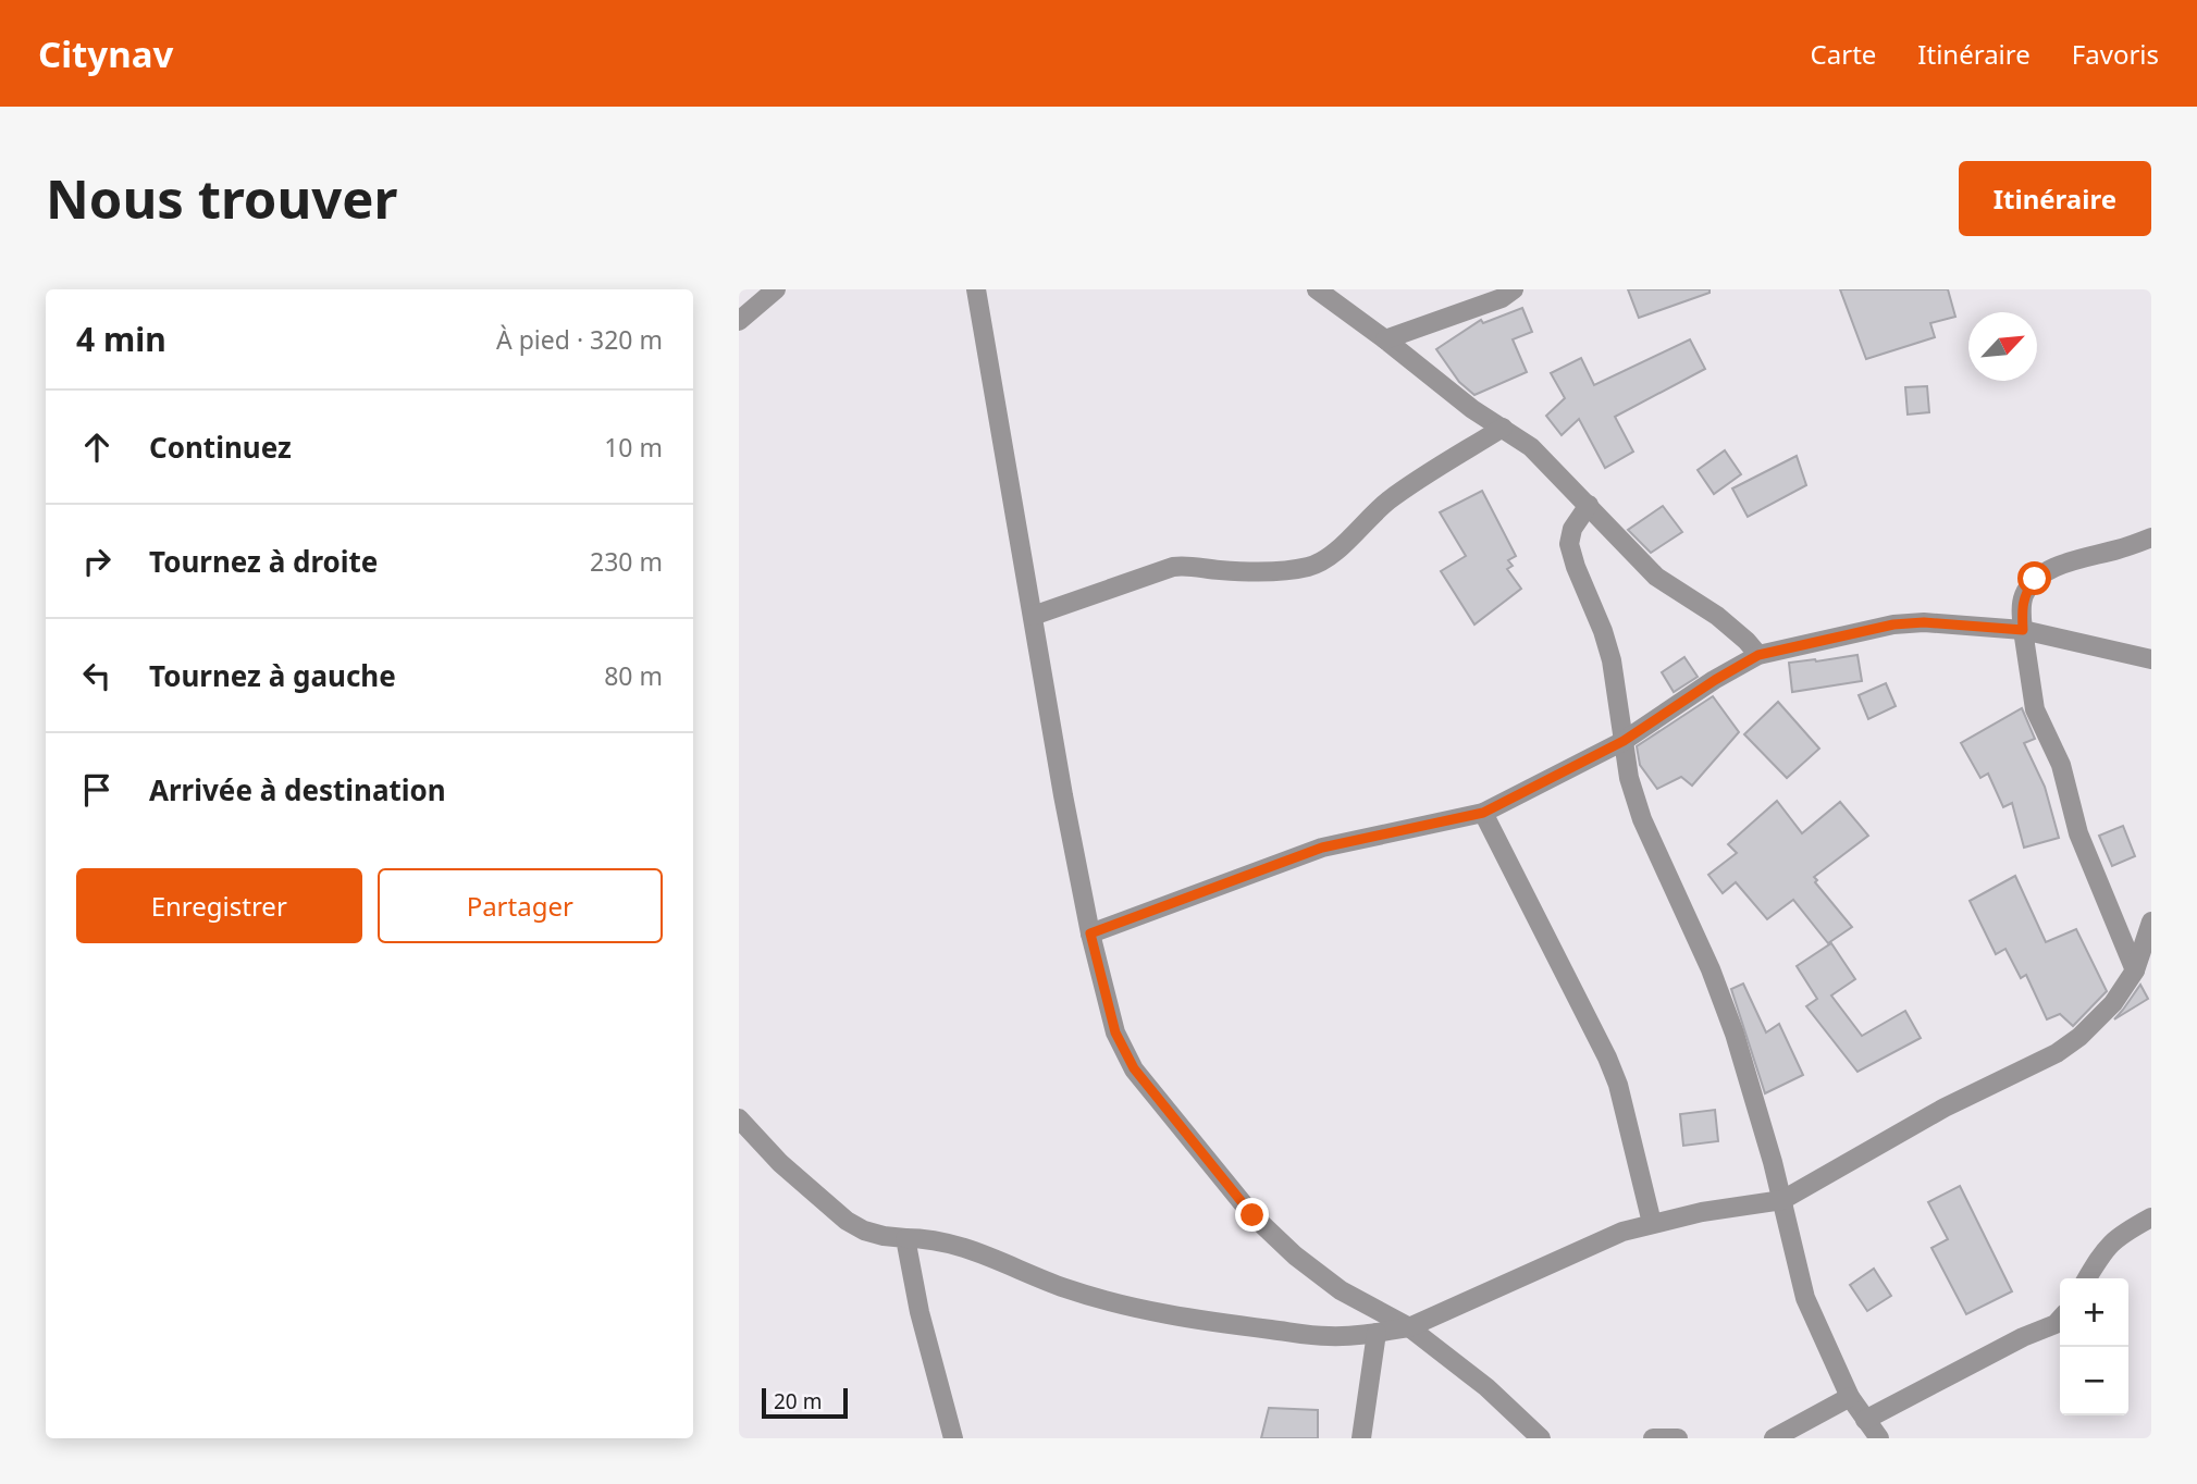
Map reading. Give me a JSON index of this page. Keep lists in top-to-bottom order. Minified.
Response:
{"scale_bar":"20 m","north":"top right","page":{"header":"Citynav","nav":["Carte","Itinéraire","Favoris"],"buttons":["Itinéraire",["Enregistrer","Partager"]],"title":"Nous trouver","heading":["4 min","À pied · 320 m"],"list":[["Continuez","10 m"],["Tournez à droite","230 m"],["Tournez à gauche","80 m"],"Arrivée à destination"],"map_buttons":["+","−"],"scale":"20 m"}}
